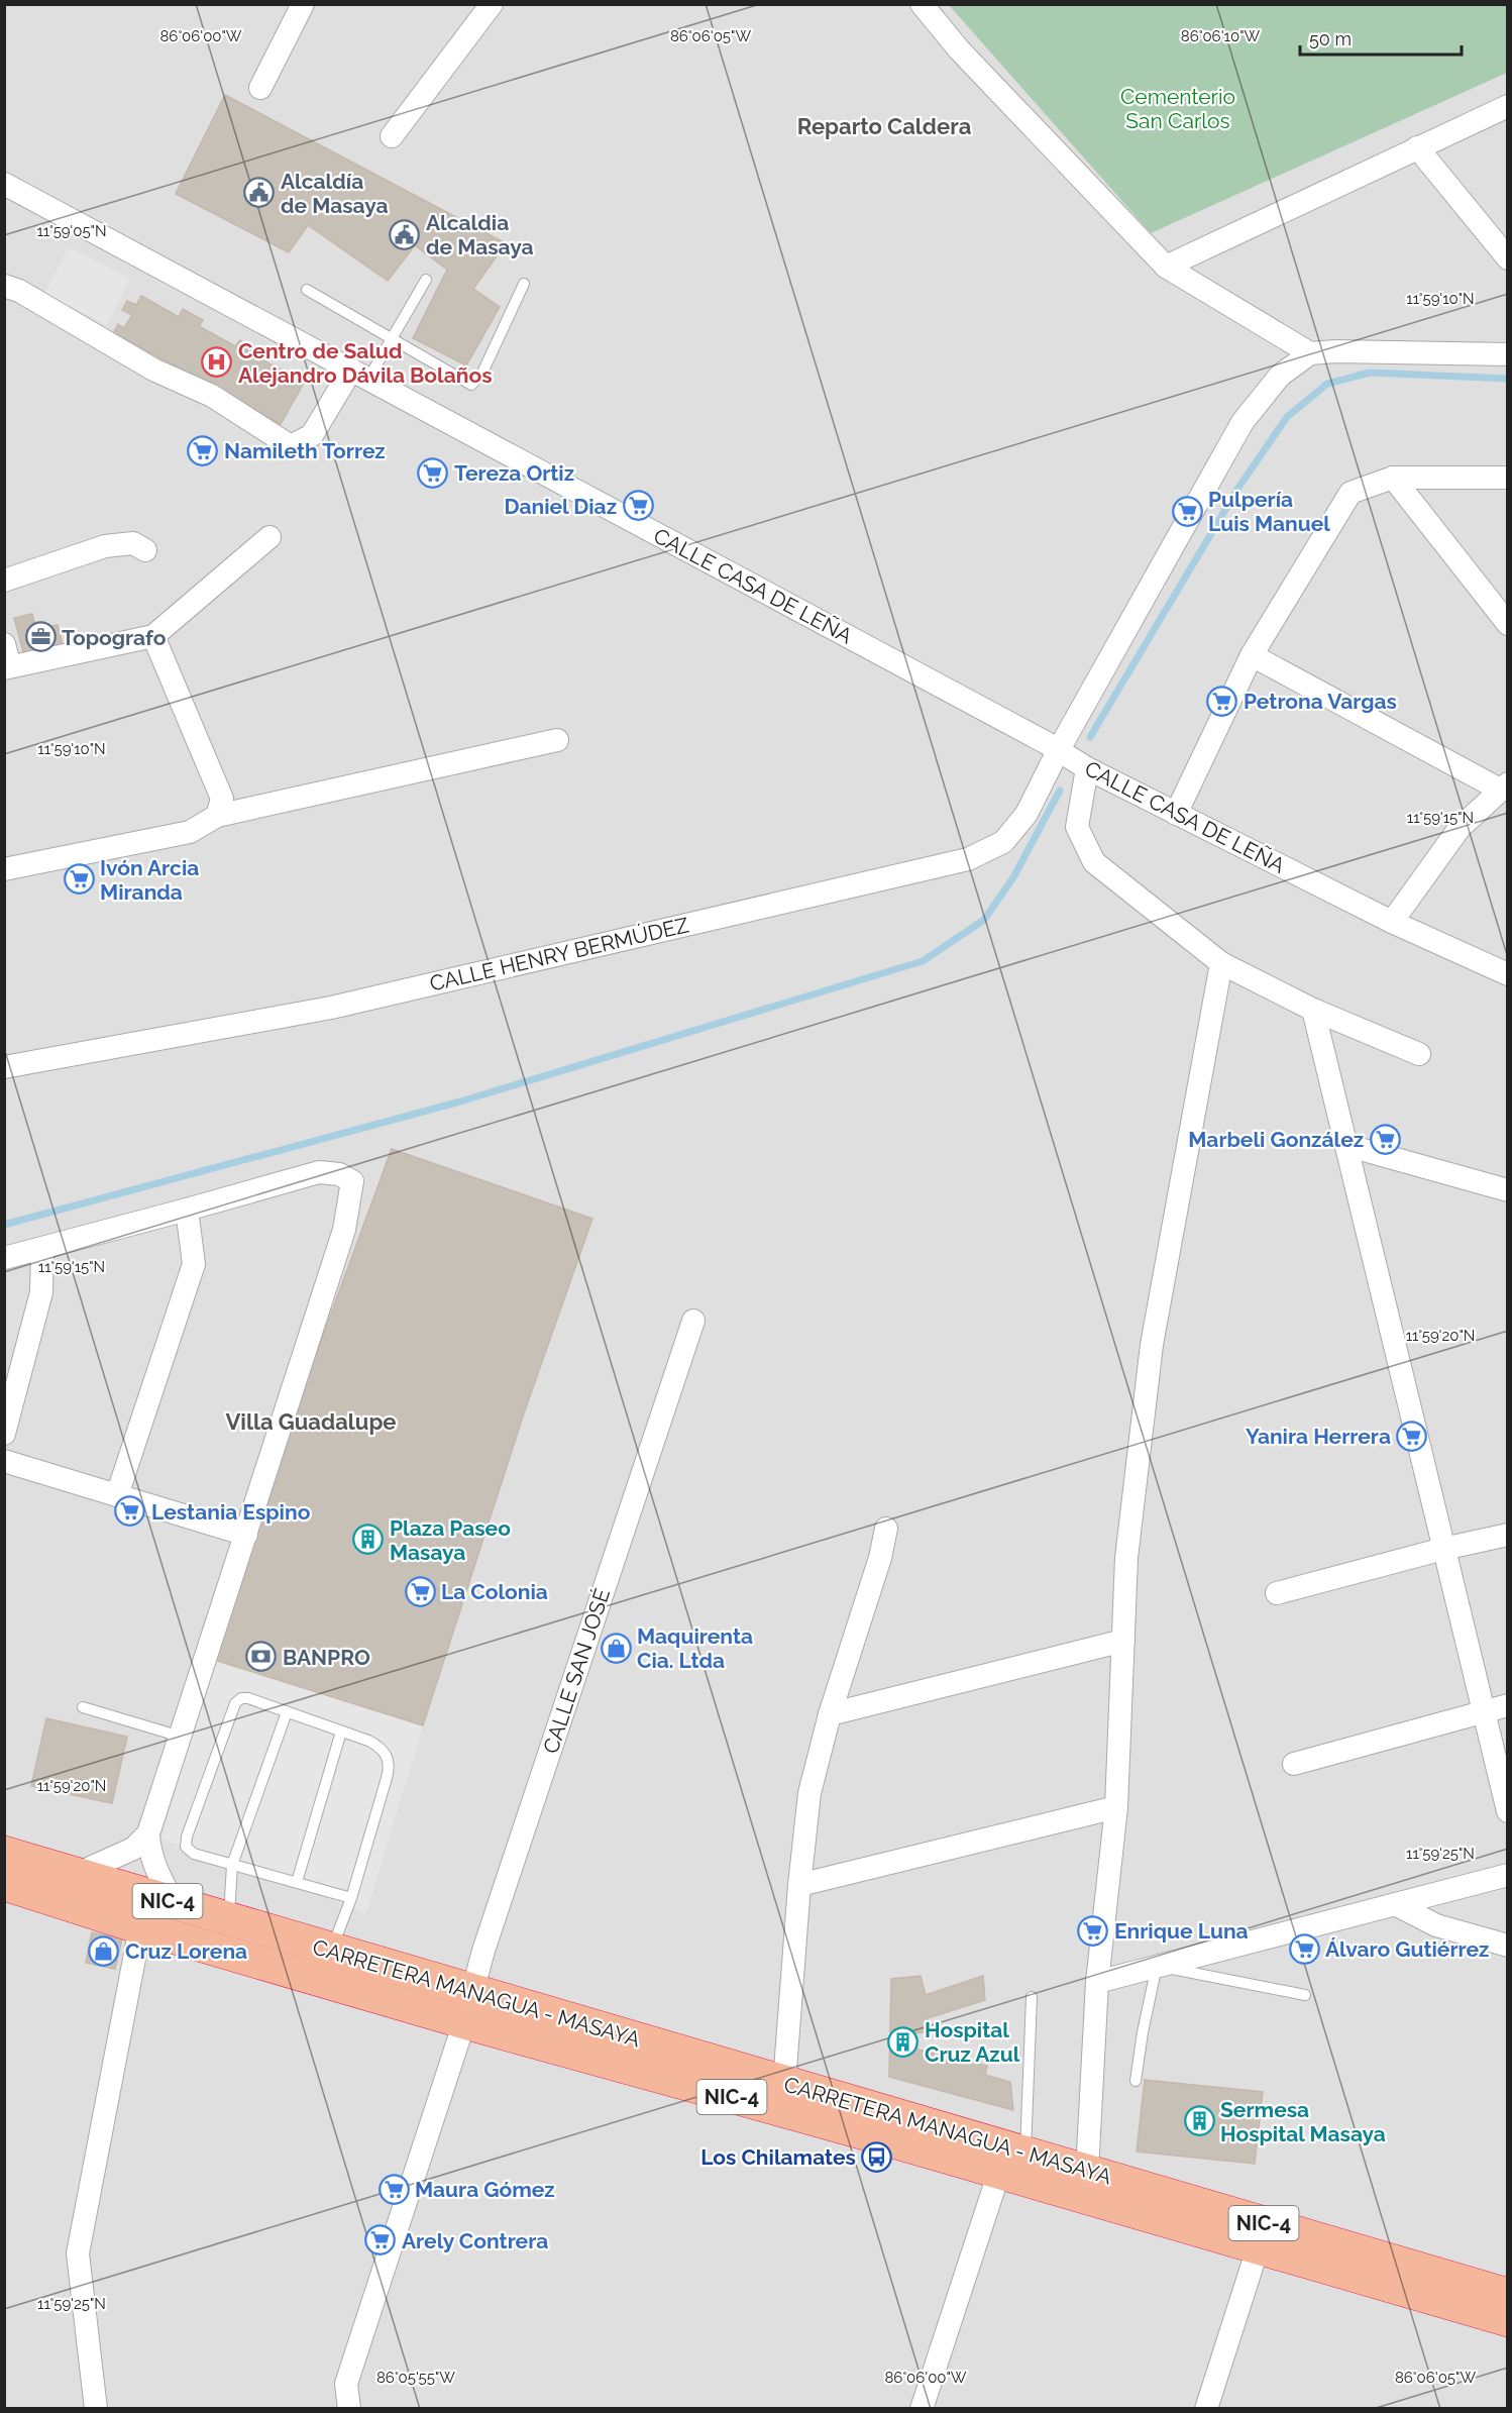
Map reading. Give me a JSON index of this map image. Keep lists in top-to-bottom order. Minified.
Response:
{"streets":{"highway":["NIC-4","CARRETERA MANAGUA - MASAYA"],"street":["CALLE CASA DE LEÑA","CALLE HENRY BERMÚDEZ","CALLE SAN JOSÉ"]},"crossings":[["CALLE CASA DE LEÑA","CALLE HENRY BERMÚDEZ"],["CALLE SAN JOSÉ","CARRETERA MANAGUA - MASAYA"]],"districts":["Reparto Caldera","Villa Guadalupe"],"parks":["Cementerio San Carlos"],"places":{"public building":["Alcaldía de Masaya","Alcaldia de Masaya"],"hospital":["Centro de Salud Alejandro Dávila Bolaños"],"supermarket":["Namileth Torrez","Tereza Ortiz","Daniel Diaz","Pulpería Luis Manuel","Petrona Vargas","Ivón Arcia Miranda","Marbeli González","Yanira Herrera","Lestania Espino","La Colonia","Enrique Luna","Álvaro Gutiérrez","Maura Gómez","Arely Contrera"],"office":["Topografo"],"building":["Plaza Paseo Masaya","Hospital Cruz Azul","Sermesa Hospital Masaya"],"shop":["Maquirenta Cia. Ltda","Cruz Lorena"],"bank":["BANPRO"],"bus stop":["Los Chilamates"]},"scale_bar":"50 m","coordinates":["86°06'00\"W","86°06'05\"W","86°06'10\"W","11°59'05\"N","11°59'10\"N","11°59'15\"N","11°59'20\"N","11°59'25\"N","86°05'55\"W"]}
